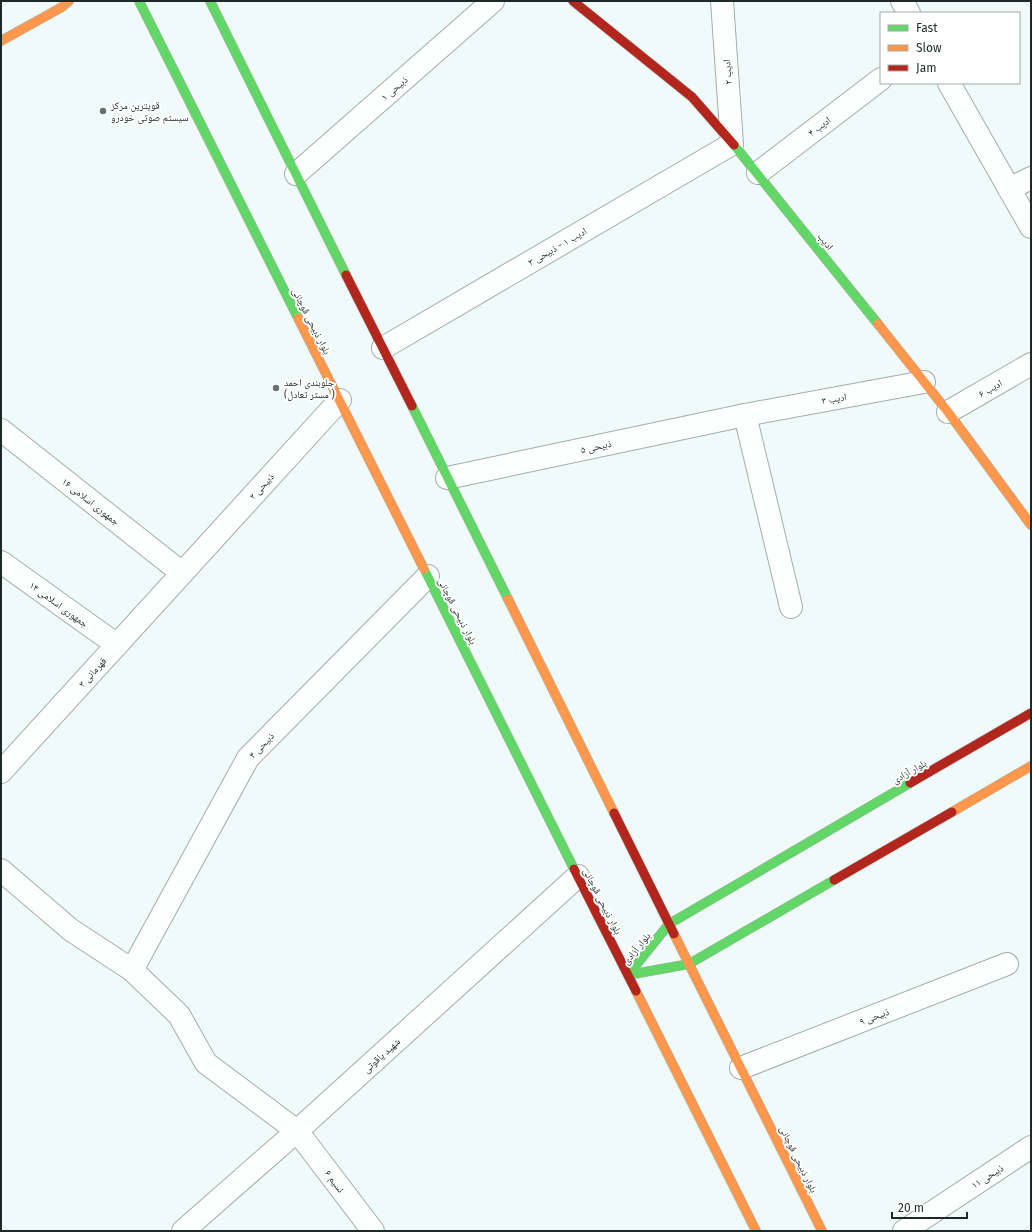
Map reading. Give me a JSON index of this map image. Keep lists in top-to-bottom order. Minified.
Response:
{"streets":{"main road":["ادیب","بلوار ذبیحی قوچانی","بلوار آزادی"],"street":["ادیب ۲","ذبیحی ۱","ادیب ۴","ادیب ۱ - ذبیحی ۳","ادیب ۶","ادیب ۳","ذبیحی ۵","ذبیحی ۲","جمهوری اسلامی ۱۶","جمهوری اسلامی ۱۴","قهرمانی ۳","ذبیحی ۴","ذبیحی ۹","شهید یاقوتی","ذبیحی ۱۱","نسیم ۶"]},"crossings":[["ادیب ۲","ادیب"],["ادیب ۲","ادیب ۱ - ذبیحی ۳"],["ذبیحی ۱","بلوار ذبیحی قوچانی"],["ادیب ۴","ادیب"],["ادیب","ادیب ۱ - ذبیحی ۳"],["ادیب","ادیب ۶"],["ادیب","ادیب ۳"],["ادیب ۱ - ذبیحی ۳","بلوار ذبیحی قوچانی"],["بلوار ذبیحی قوچانی","ذبیحی ۵"],["بلوار ذبیحی قوچانی","ذبیحی ۲"],["بلوار ذبیحی قوچانی","ذبیحی ۴"],["بلوار ذبیحی قوچانی","بلوار آزادی"],["بلوار ذبیحی قوچانی","ذبیحی ۹"],["بلوار ذبیحی قوچانی","شهید یاقوتی"],["ادیب ۳","ذبیحی ۵"],["ذبیحی ۲","جمهوری اسلامی ۱۶"],["ذبیحی ۲","قهرمانی ۳"],["جمهوری اسلامی ۱۶","قهرمانی ۳"],["جمهوری اسلامی ۱۴","قهرمانی ۳"],["ذبیحی ۴","نسیم ۶"],["شهید یاقوتی","نسیم ۶"]],"places":["قویترین مرکز سیستم صوتی خودرو","جلوبندی احمد (مستر تعادل )"],"legend":["Fast","Slow","Jam"],"scale_bar":"20 m"}
